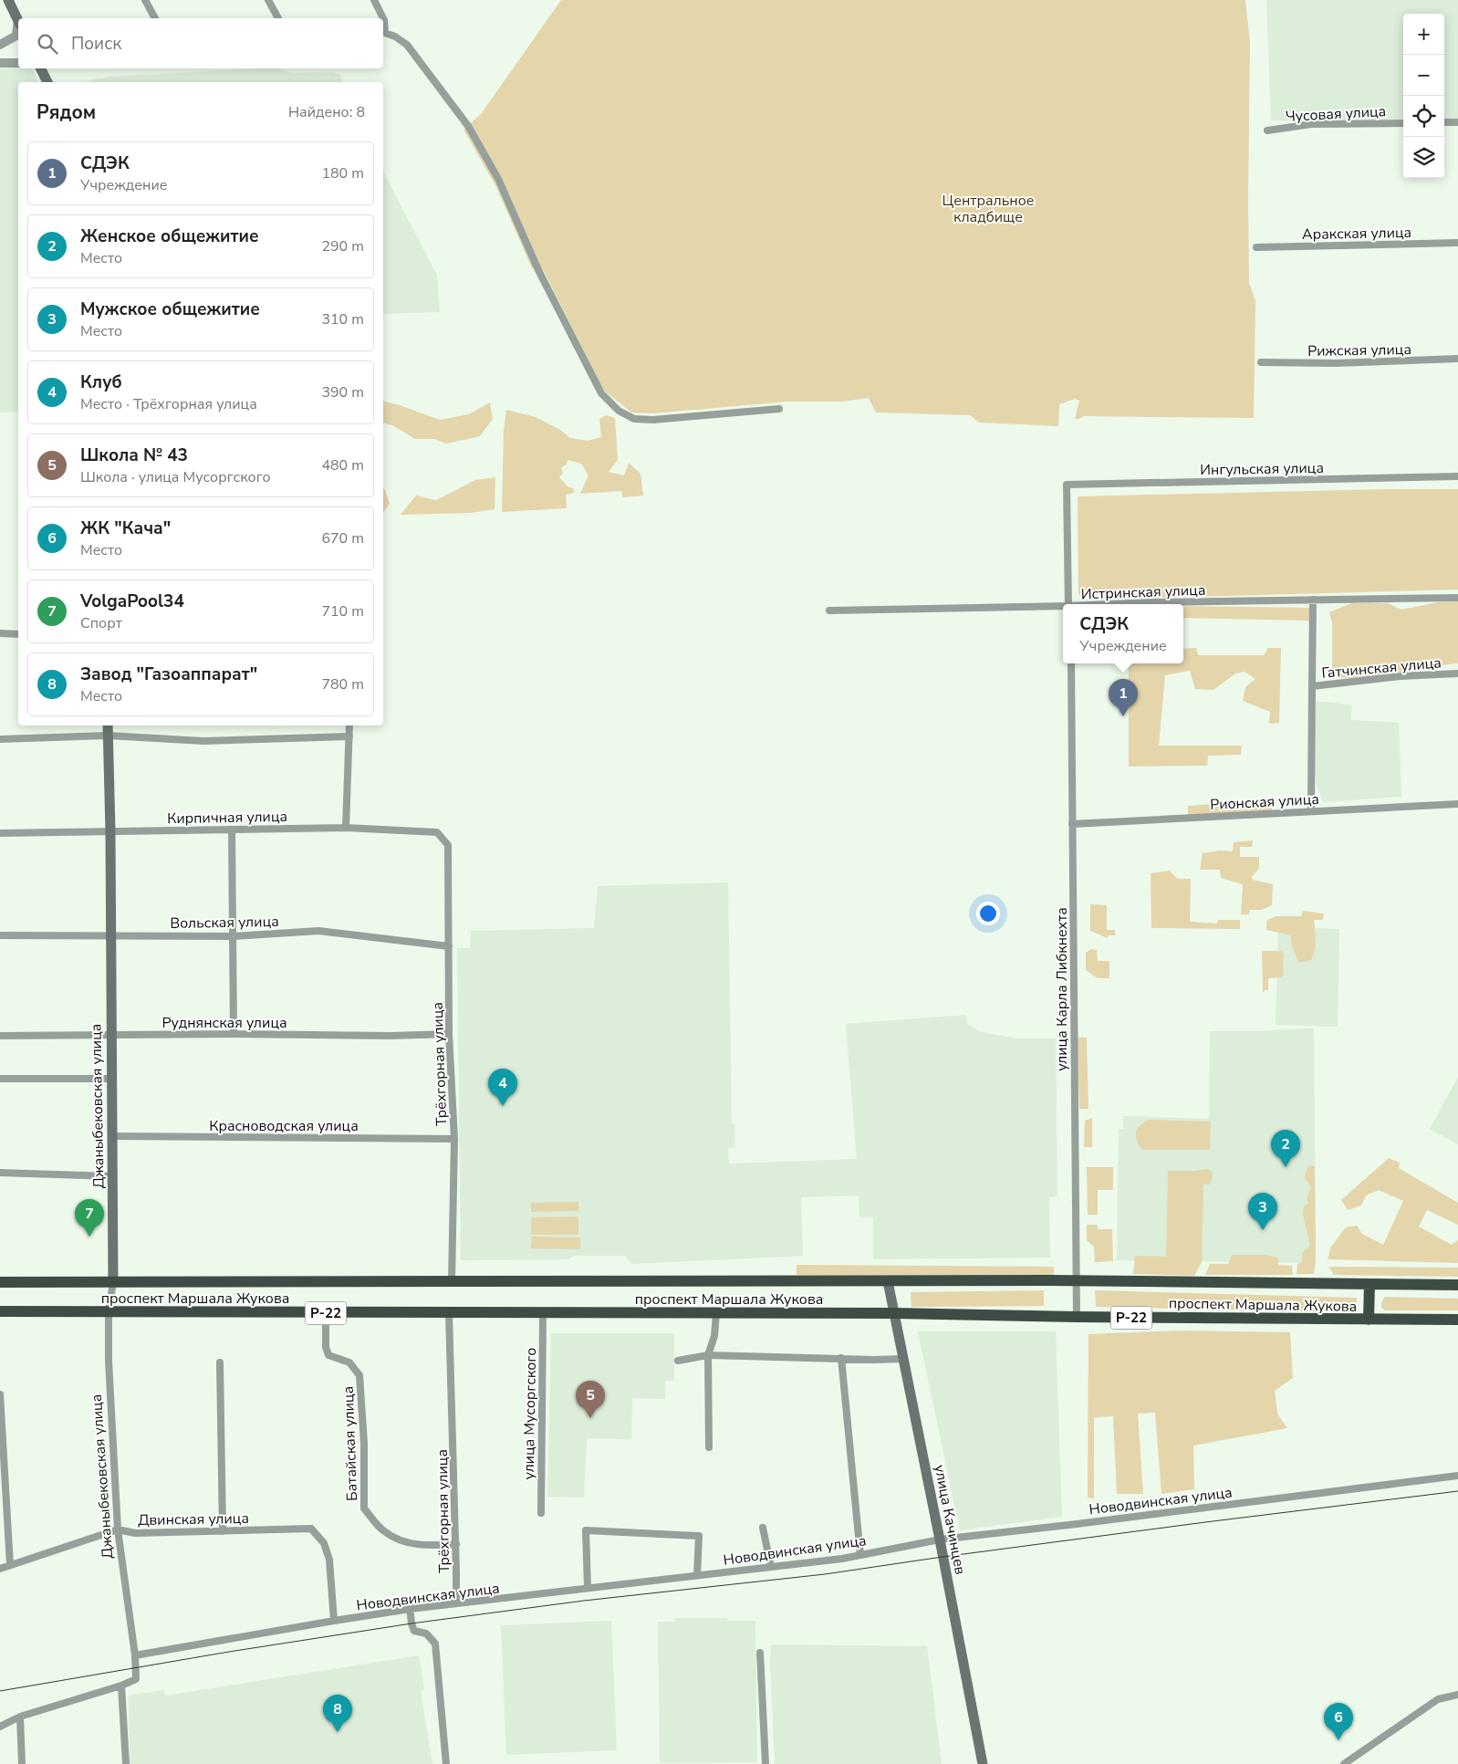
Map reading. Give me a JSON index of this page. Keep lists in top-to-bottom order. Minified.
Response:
{"streets":{"highway":["проспект Маршала Жукова","Р-22"],"main road":["Джаныбековская улица","улица Качинцев"],"street":["Чусовая улица","Аракская улица","Рижская улица","Ингульская улица","Истринская улица","Гатчинская улица","Рионская улица","Кирпичная улица","Вольская улица","улица Карла Либкнехта","Руднянская улица","Трёхгорная улица","Красноводская улица","улица Мусоргского","Батайская улица","Новодвинская улица","Двинская улица"]},"crossings":[["Истринская улица","Гатчинская улица"],["Рионская улица","улица Карла Либкнехта"],["Кирпичная улица","Трёхгорная улица"],["Кирпичная улица","Джаныбековская улица"],["Вольская улица","Трёхгорная улица"],["Вольская улица","Джаныбековская улица"],["улица Карла Либкнехта","проспект Маршала Жукова"],["Руднянская улица","Трёхгорная улица"],["Руднянская улица","Джаныбековская улица"],["Трёхгорная улица","Красноводская улица"],["Трёхгорная улица","проспект Маршала Жукова"],["Трёхгорная улица","Батайская улица"],["Трёхгорная улица","Новодвинская улица"],["Джаныбековская улица","Красноводская улица"],["Джаныбековская улица","проспект Маршала Жукова"],["Джаныбековская улица","Новодвинская улица"],["Джаныбековская улица","Двинская улица"],["проспект Маршала Жукова","улица Мусоргского"],["проспект Маршала Жукова","Батайская улица"],["проспект Маршала Жукова","улица Качинцев"],["Новодвинская улица","Двинская улица"],["Новодвинская улица","улица Качинцев"]],"parks":["Центральное кладбище"],"page":{"map_buttons":["+","−"],"search":"Поиск","heading":["Рядом","Найдено: 8"],"list":[{"mark":"1","name":"СДЭК","note":"Учреждение","value":"180 m"},{"mark":"2","name":"Женское общежитие","note":"Место","value":"290 m"},{"mark":"3","name":"Мужское общежитие","note":"Место","value":"310 m"},{"mark":"4","name":"Клуб","note":"Место · Трёхгорная улица","value":"390 m"},{"mark":"5","name":"Школа № 43","note":"Школа · улица Мусоргского","value":"480 m"},{"mark":"6","name":"ЖК \"Кача\"","note":"Место","value":"670 m"},{"mark":"7","name":"VolgaPool34","note":"Спорт","value":"710 m"},{"mark":"8","name":"Завод \"Газоаппарат\"","note":"Место","value":"780 m"}],"popup":["СДЭК","Учреждение"],"pins":["1","4","2","3","7","5","8","6"]}}
